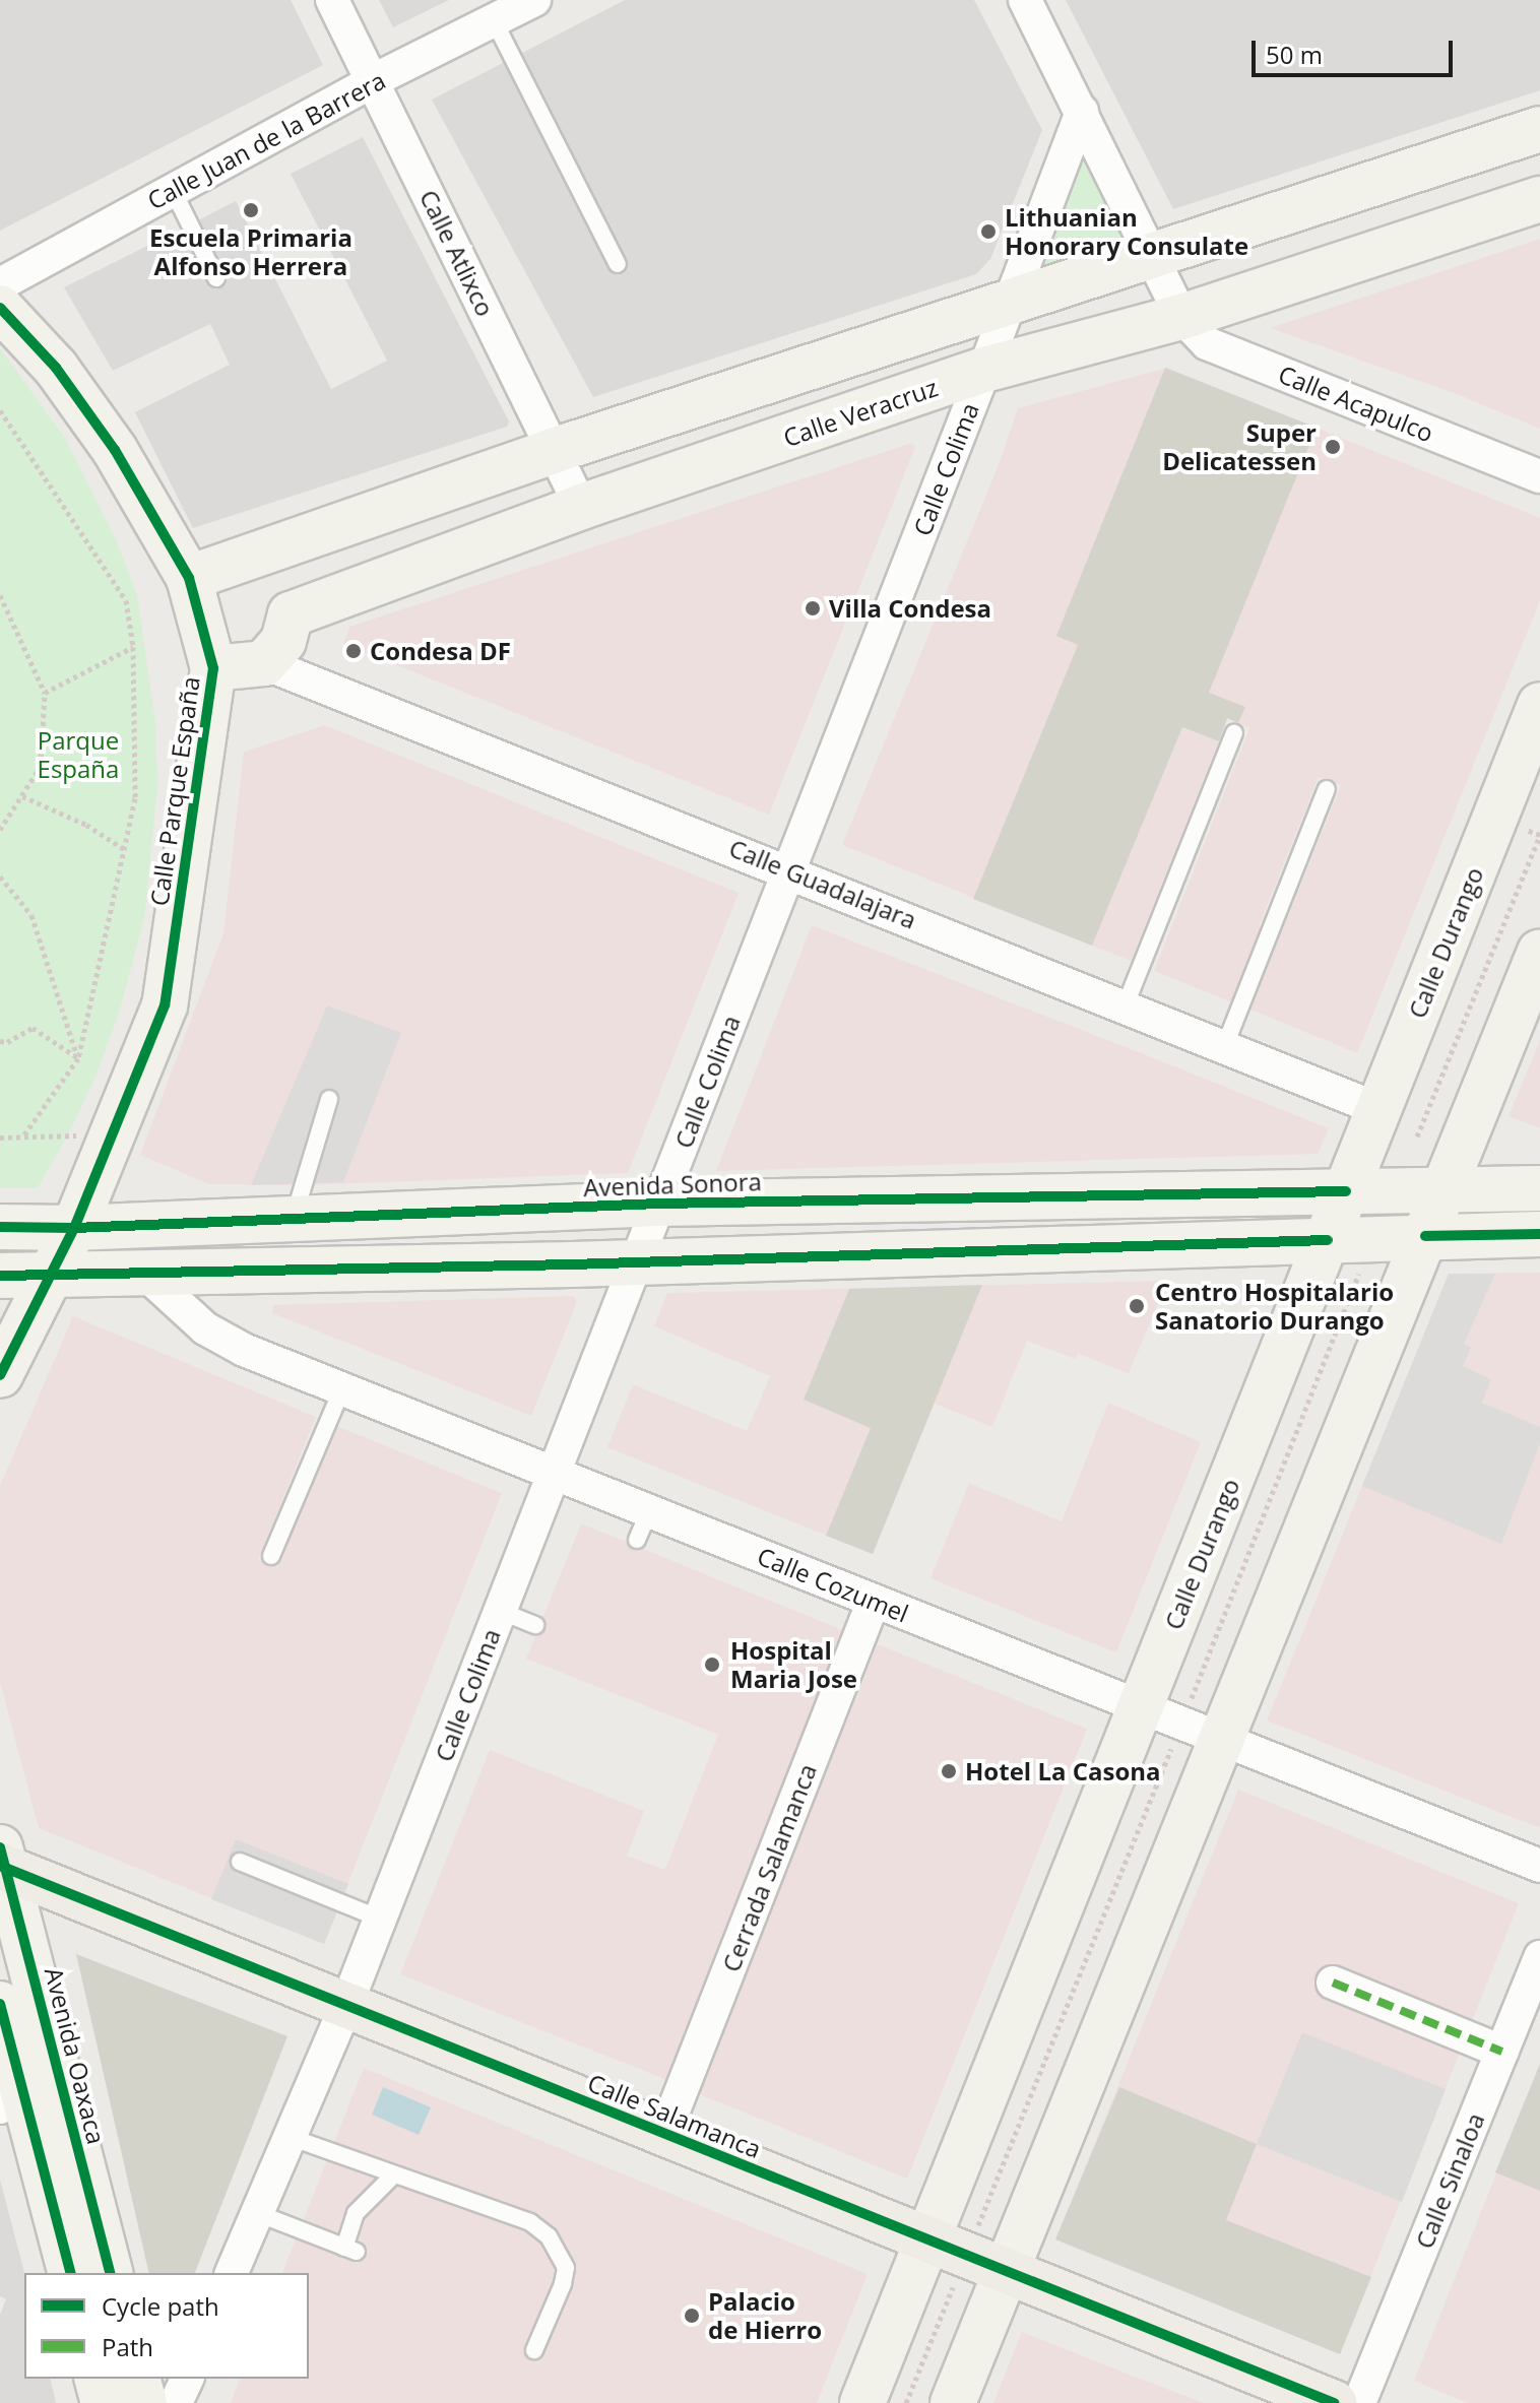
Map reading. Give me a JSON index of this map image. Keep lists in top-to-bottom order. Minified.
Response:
{"streets":{"main road":["Calle Veracruz","Calle Parque España","Calle Durango","Avenida Sonora","Avenida Oaxaca","Calle Salamanca"],"street":["Calle Juan de la Barrera","Calle Atlixco","Calle Acapulco","Calle Colima","Calle Guadalajara","Calle Cozumel","Cerrada Salamanca","Calle Sinaloa"]},"crossings":[["Calle Juan de la Barrera","Calle Atlixco"],["Calle Atlixco","Calle Veracruz"],["Calle Acapulco","Calle Veracruz"],["Calle Veracruz","Calle Colima"],["Calle Veracruz","Calle Parque España"],["Calle Veracruz","Calle Guadalajara"],["Calle Colima","Calle Guadalajara"],["Calle Colima","Avenida Sonora"],["Calle Colima","Calle Cozumel"],["Calle Colima","Calle Salamanca"],["Calle Parque España","Calle Guadalajara"],["Calle Parque España","Avenida Sonora"],["Calle Guadalajara","Calle Durango"],["Calle Durango","Avenida Sonora"],["Calle Durango","Calle Cozumel"],["Calle Durango","Calle Salamanca"],["Calle Cozumel","Cerrada Salamanca"],["Cerrada Salamanca","Calle Salamanca"],["Avenida Oaxaca","Calle Salamanca"]],"parks":["Parque España"],"places":["Escuela Primaria Alfonso Herrera","Lithuanian Honorary Consulate","Super Delicatessen","Villa Condesa","Condesa DF","Centro Hospitalario Sanatorio Durango","Hospital Maria Jose","Hotel La Casona","Palacio de Hierro"],"legend":["Cycle path","Path"],"scale_bar":"50 m"}
